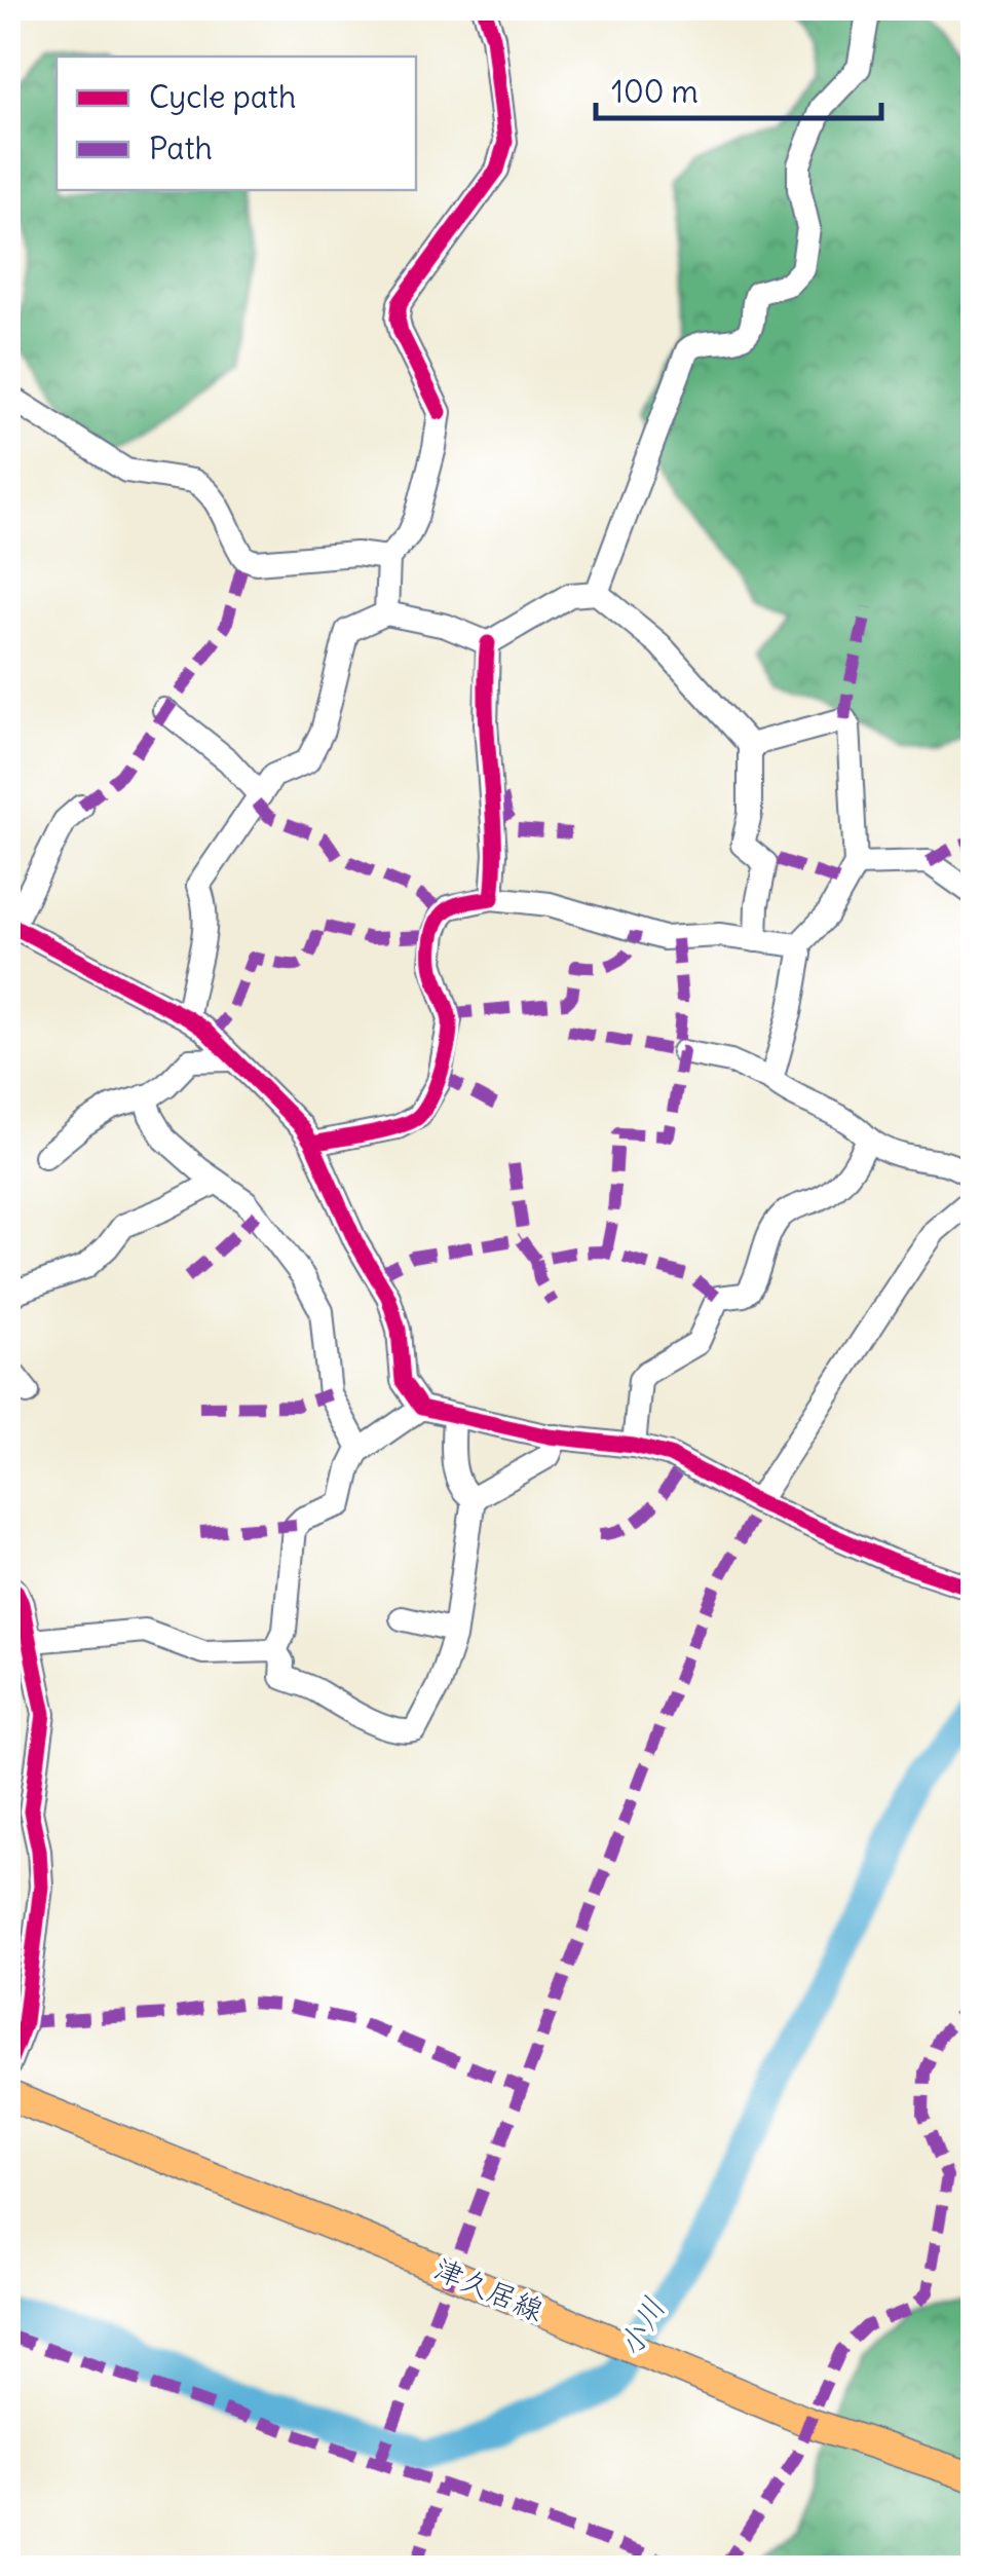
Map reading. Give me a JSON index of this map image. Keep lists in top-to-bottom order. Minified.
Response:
{"streets":{"main road":["津久居線"]},"water":["小川"],"legend":["Cycle path","Path"],"scale_bar":"100 m"}
